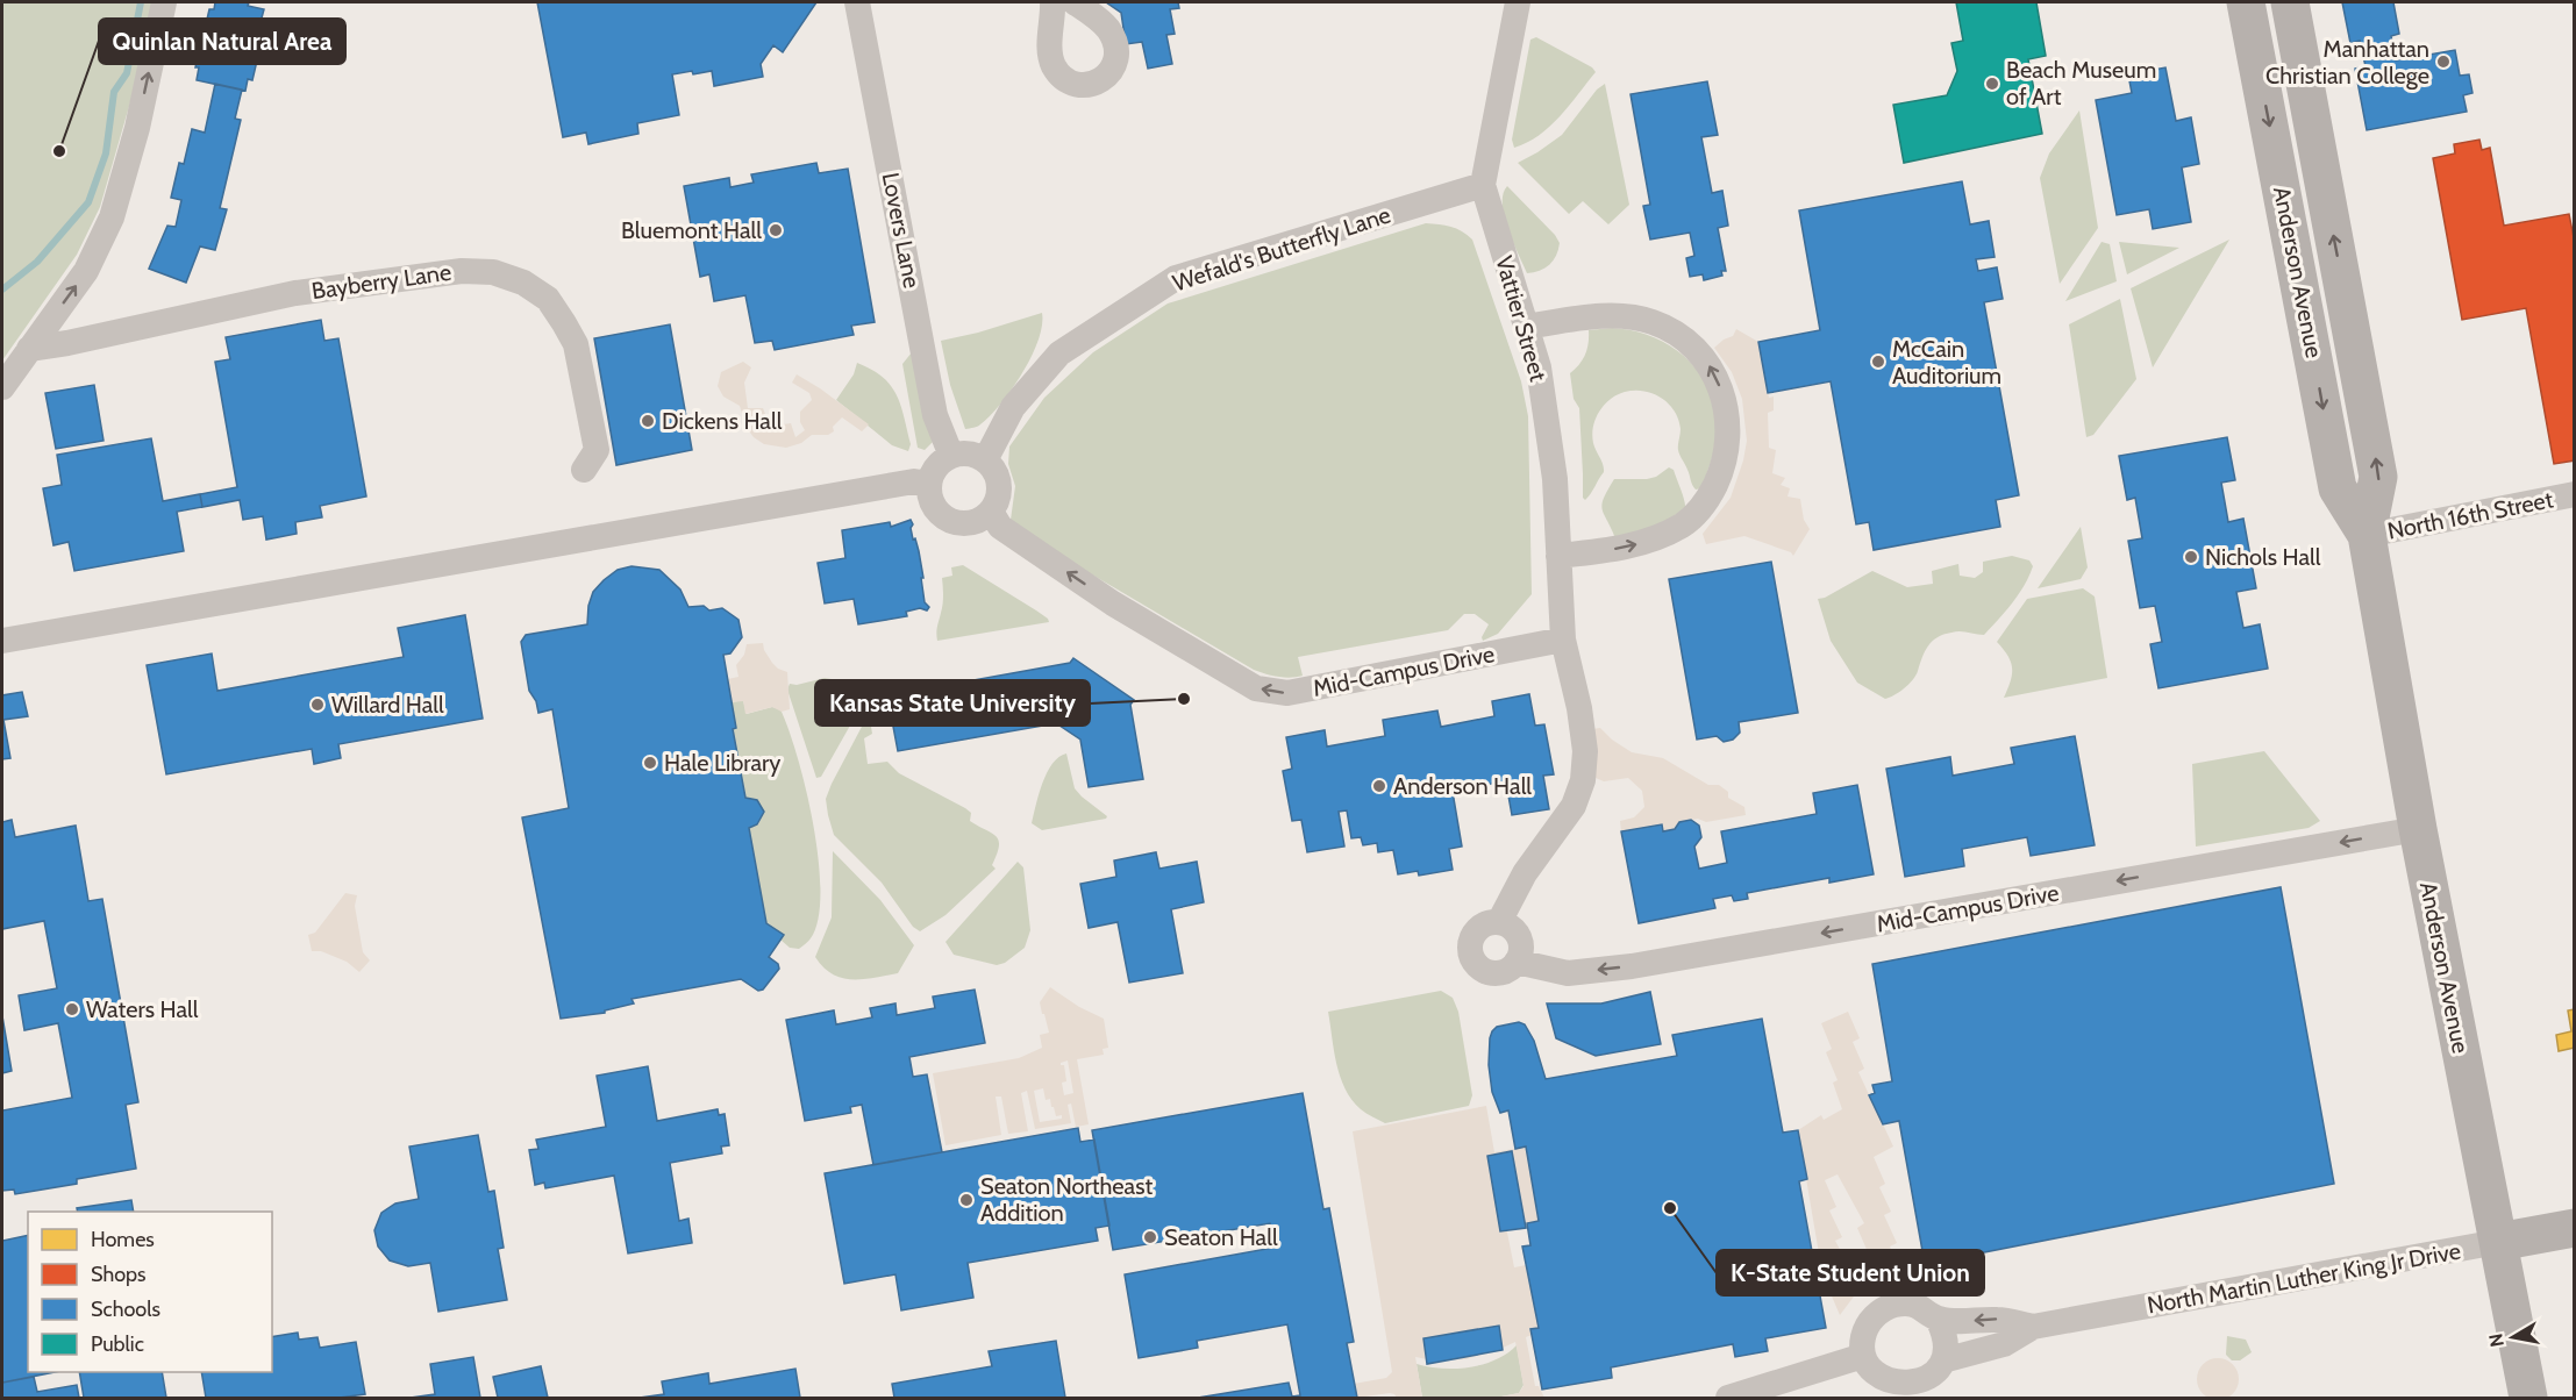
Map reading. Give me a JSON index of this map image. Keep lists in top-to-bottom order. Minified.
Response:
{"streets":{"main road":["Anderson Avenue","North Martin Luther King Jr Drive"],"street":["Lovers Lane","Wefald's Butterfly Lane","Bayberry Lane","Vattier Street","North 16th Street","Mid-Campus Drive"]},"crossings":[["Lovers Lane","Wefald's Butterfly Lane"],["Lovers Lane","Mid-Campus Drive"],["Wefald's Butterfly Lane","Vattier Street"],["Wefald's Butterfly Lane","Mid-Campus Drive"],["Anderson Avenue","North 16th Street"],["Anderson Avenue","Mid-Campus Drive"],["Anderson Avenue","North Martin Luther King Jr Drive"],["Vattier Street","Mid-Campus Drive"]],"one_way":["Mid-Campus Drive"],"places":["Manhattan Christian College","Beach Museum of Art","Quinlan Natural Area","Bluemont Hall","McCain Auditorium","Dickens Hall","Nichols Hall","Kansas State University","Willard Hall","Hale Library","Anderson Hall","Waters Hall","Seaton Northeast Addition","K-State Student Union","Seaton Hall"],"legend":["Homes","Shops","Schools","Public"],"north":"left"}
